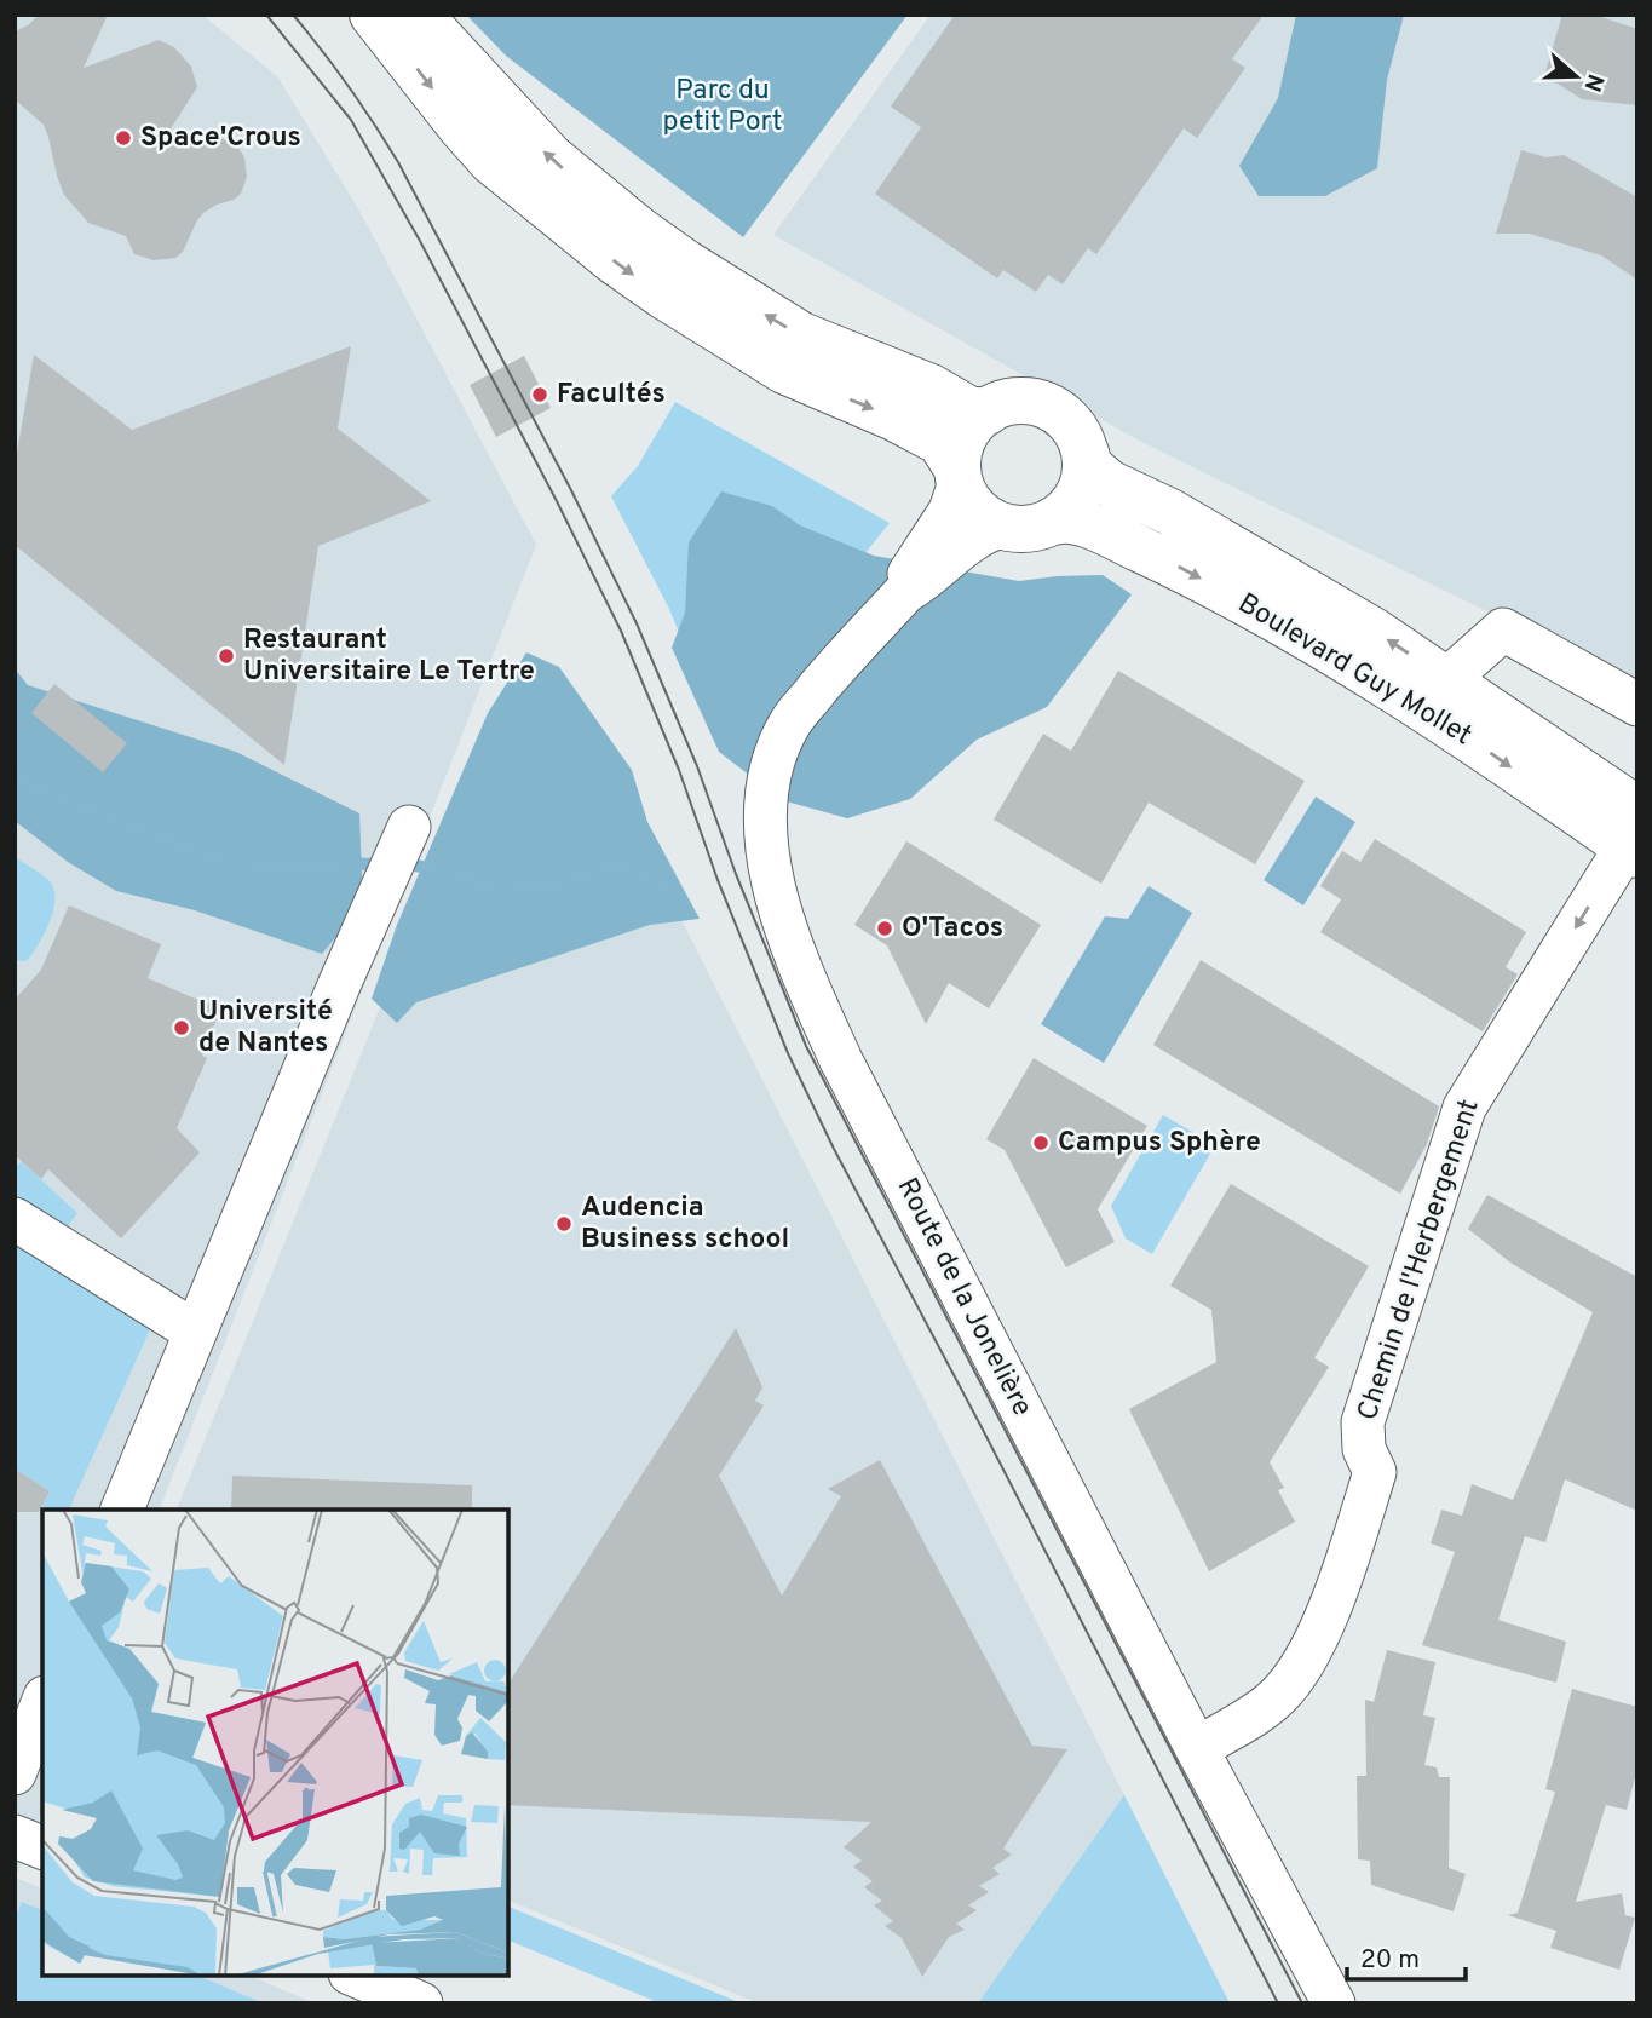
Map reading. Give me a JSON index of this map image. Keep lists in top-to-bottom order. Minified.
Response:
{"streets":{"main road":["Boulevard Guy Mollet"],"street":["Chemin de l'Herbergement","Route de la Jonelière"]},"crossings":[["Boulevard Guy Mollet","Chemin de l'Herbergement"],["Boulevard Guy Mollet","Route de la Jonelière"],["Chemin de l'Herbergement","Route de la Jonelière"]],"one_way":["Chemin de l'Herbergement"],"parks":["Parc du petit Port"],"places":["Space'Crous","Facultés","Restaurant Universitaire Le Tertre","O'Tacos","Université de Nantes","Campus Sphère","Audencia Business school"],"scale_bar":"20 m","north":"right"}
